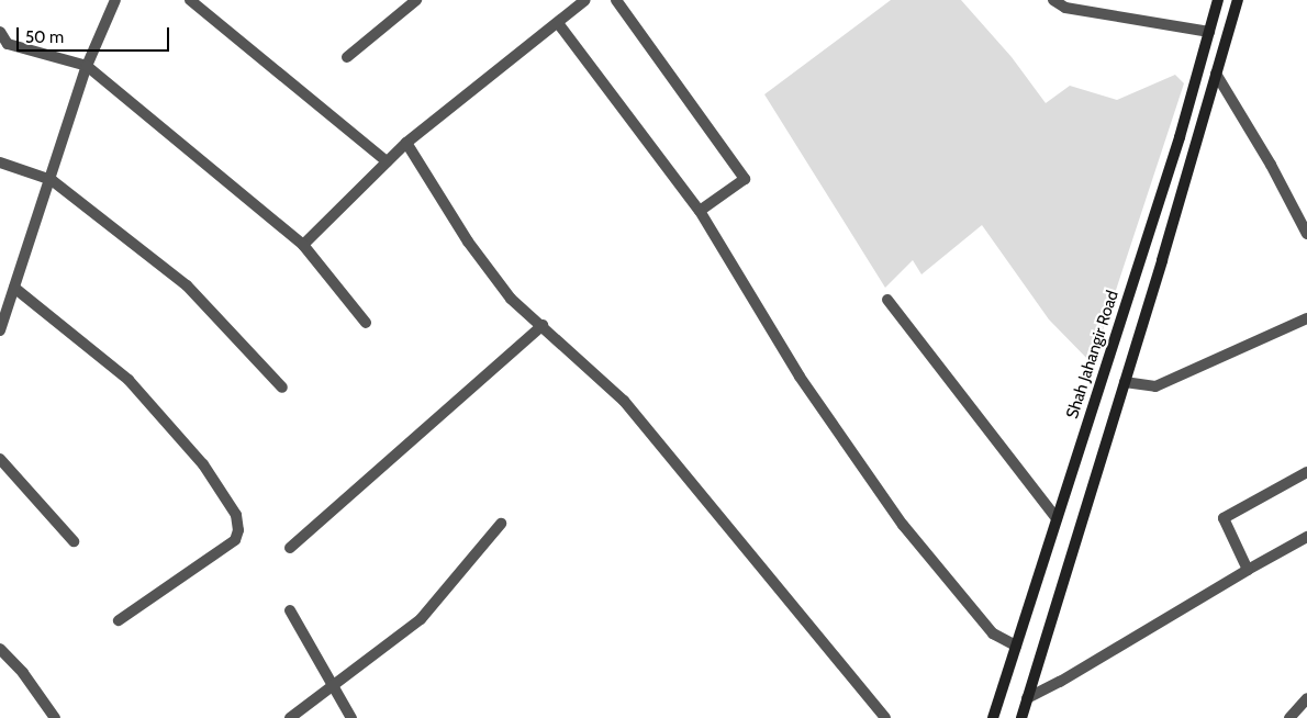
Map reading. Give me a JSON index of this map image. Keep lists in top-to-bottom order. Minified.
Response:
{"streets":{"street":["Shah Jahangir Road"]},"scale_bar":"50 m"}
